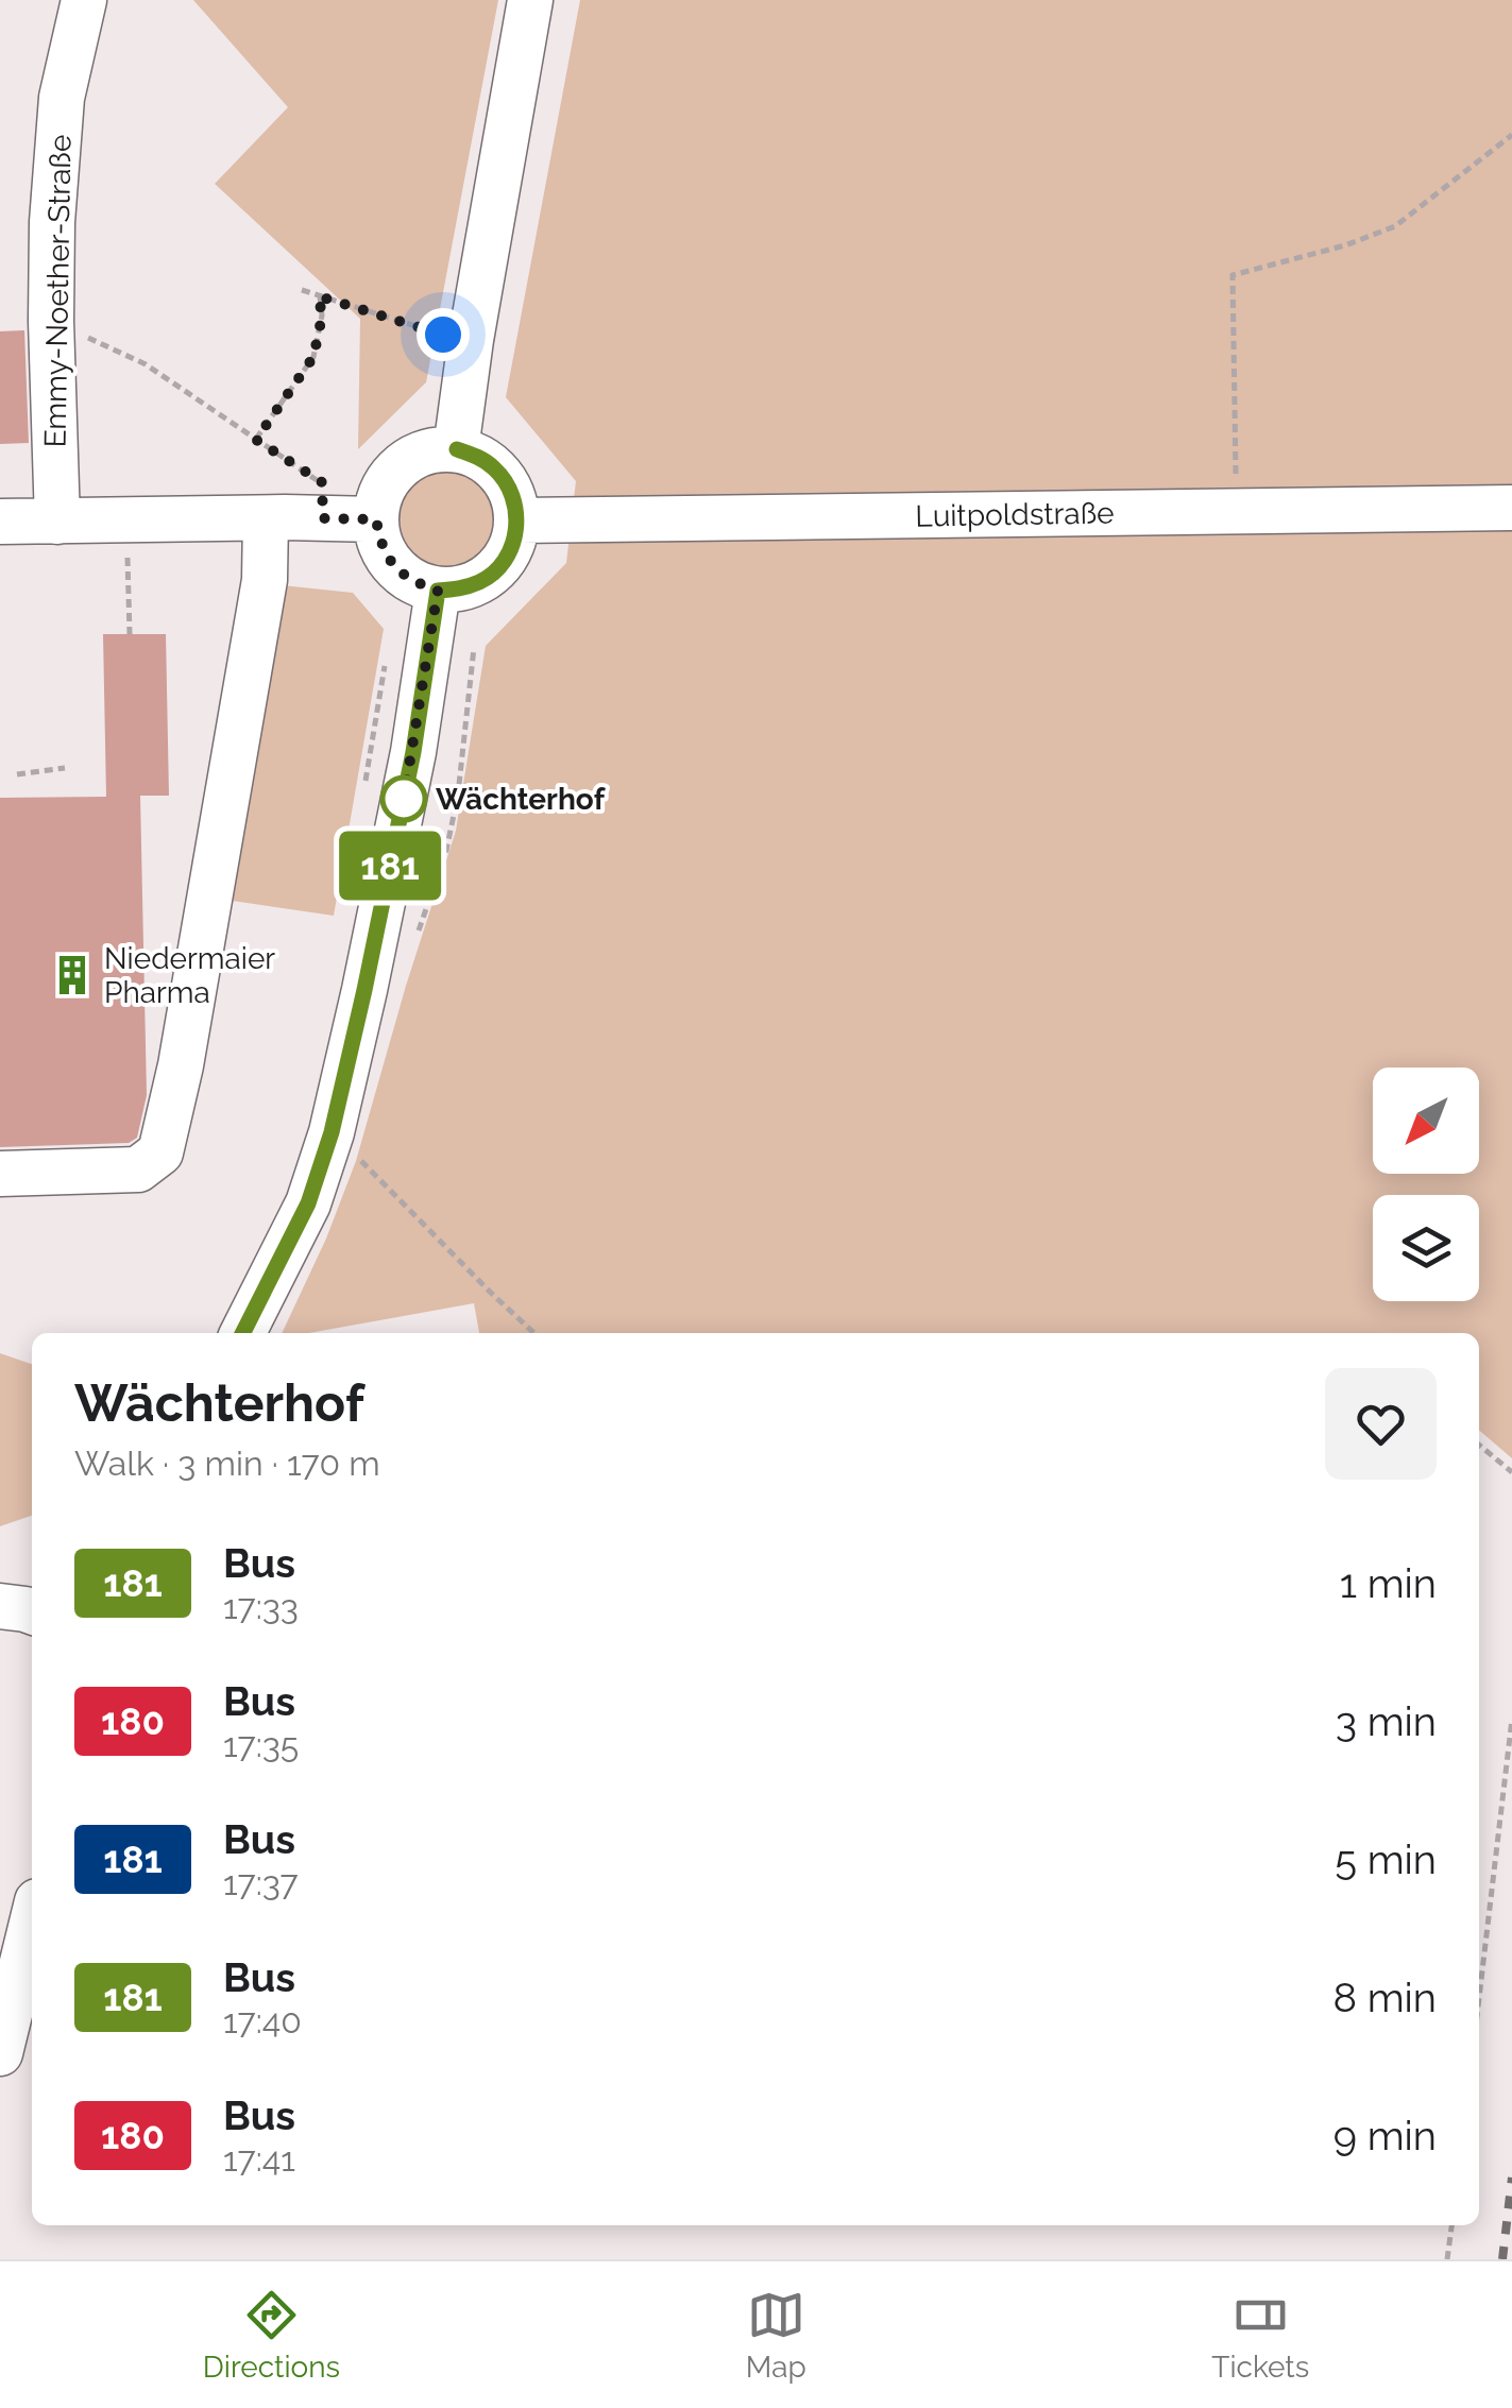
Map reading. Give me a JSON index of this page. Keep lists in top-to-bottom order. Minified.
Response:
{"streets":{"street":["Emmy-Noether-Straße","Luitpoldstraße"]},"places":{"other":["Wächterhof"],"building":["Niedermaier Pharma"]},"lines":["bus line 181"],"north":"bottom left","page":{"on_map":"181","heading":["Wächterhof","Walk · 3 min · 170 m"],"list":[{"mark":"181","name":"Bus","note":"17:33","value":"1 min"},{"mark":"180","name":"Bus","note":"17:35","value":"3 min"},{"mark":"181","name":"Bus","note":"17:37","value":"5 min"},{"mark":"181","name":"Bus","note":"17:40","value":"8 min"},{"mark":"180","name":"Bus","note":"17:41","value":"9 min"}],"tabs":["Directions","Map","Tickets"]}}
